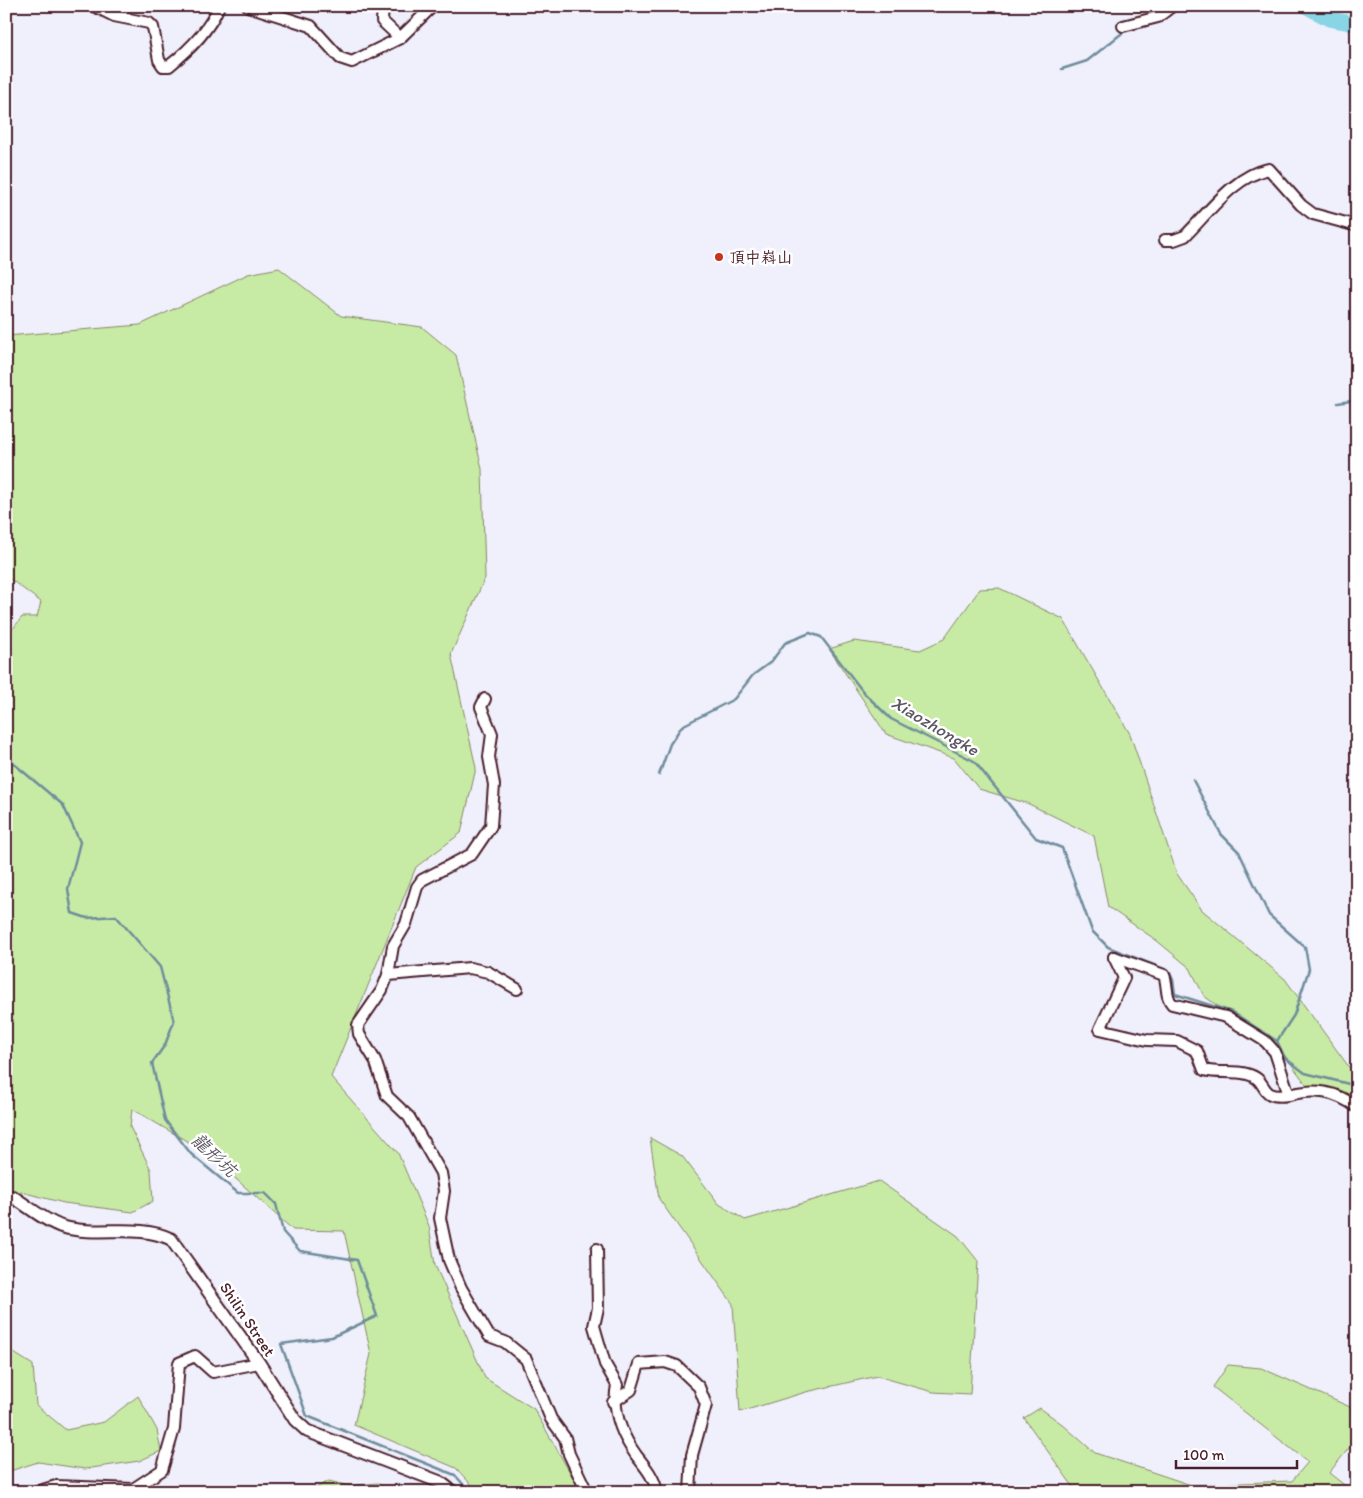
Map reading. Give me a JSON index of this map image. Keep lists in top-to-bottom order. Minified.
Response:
{"streets":{"street":["Shilin Street"]},"water":["Xiaozhongke","龍形坑"],"places":["頂中嵙山"],"scale_bar":"100 m"}
